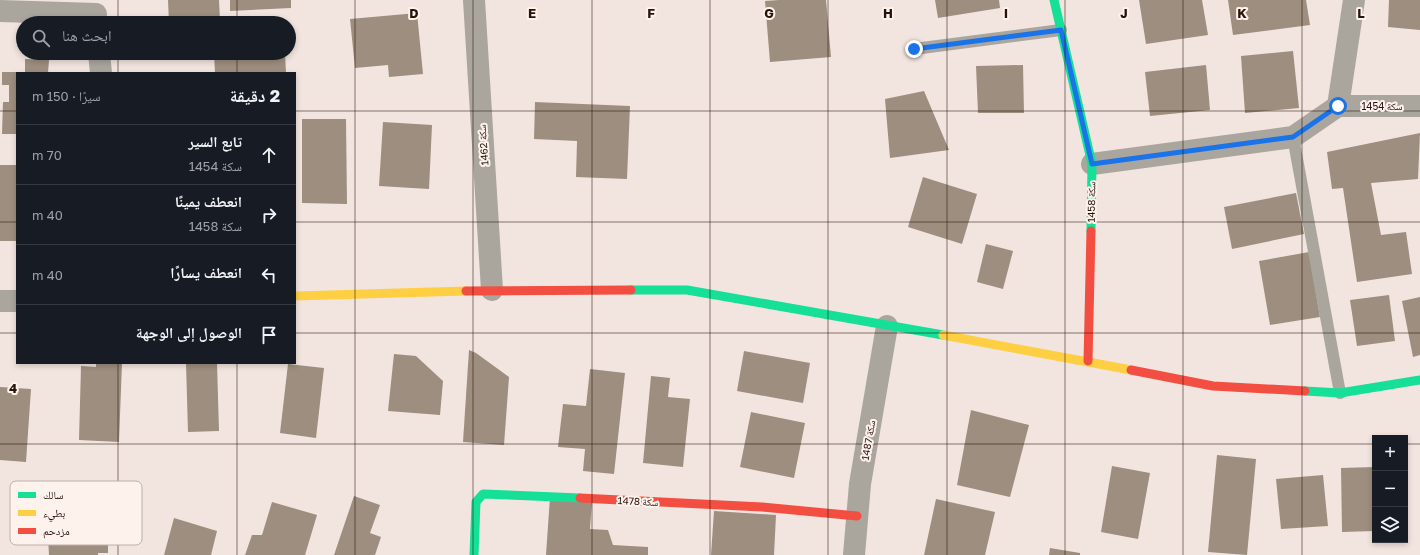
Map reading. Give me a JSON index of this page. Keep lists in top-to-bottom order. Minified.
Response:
{"streets":{"street":["سكة 1454","سكة 1462","سكة 1458","سكة 1487","سكة 1478"]},"crossings":[["سكة 1487","سكة 1478"]],"legend":["سالك","بطيء","مزدحم"],"page":{"search":"ابحث هنا","heading":["2 دقيقة","سيرًا · 150 m"],"list":[["تابع السير","سكة 1454","70 m"],["انعطف يمينًا","سكة 1458","40 m"],["انعطف يسارًا","40 m"],"الوصول إلى الوجهة"],"map_buttons":["+","−"]},"grid":{"columns":["D","E","F","G","H","I","J","K","L"],"rows":["4"]}}
